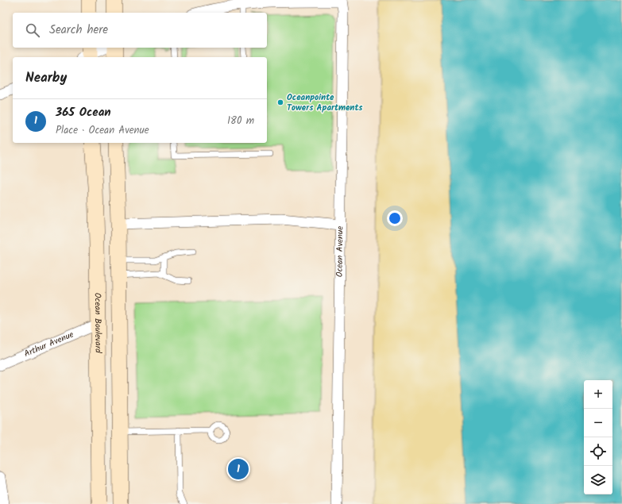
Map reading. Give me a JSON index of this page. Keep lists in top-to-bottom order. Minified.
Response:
{"streets":{"main road":["Ocean Boulevard"],"street":["Ocean Avenue","Arthur Avenue"]},"crossings":[["Ocean Boulevard","Arthur Avenue"]],"places":["Oceanpointe Towers Apartments"],"page":{"search":"Search here","heading":"Nearby","list":[{"mark":"1","name":"365 Ocean","note":"Place · Ocean Avenue","value":"180 m"}],"map_buttons":["+","−"],"pins":"1"}}
